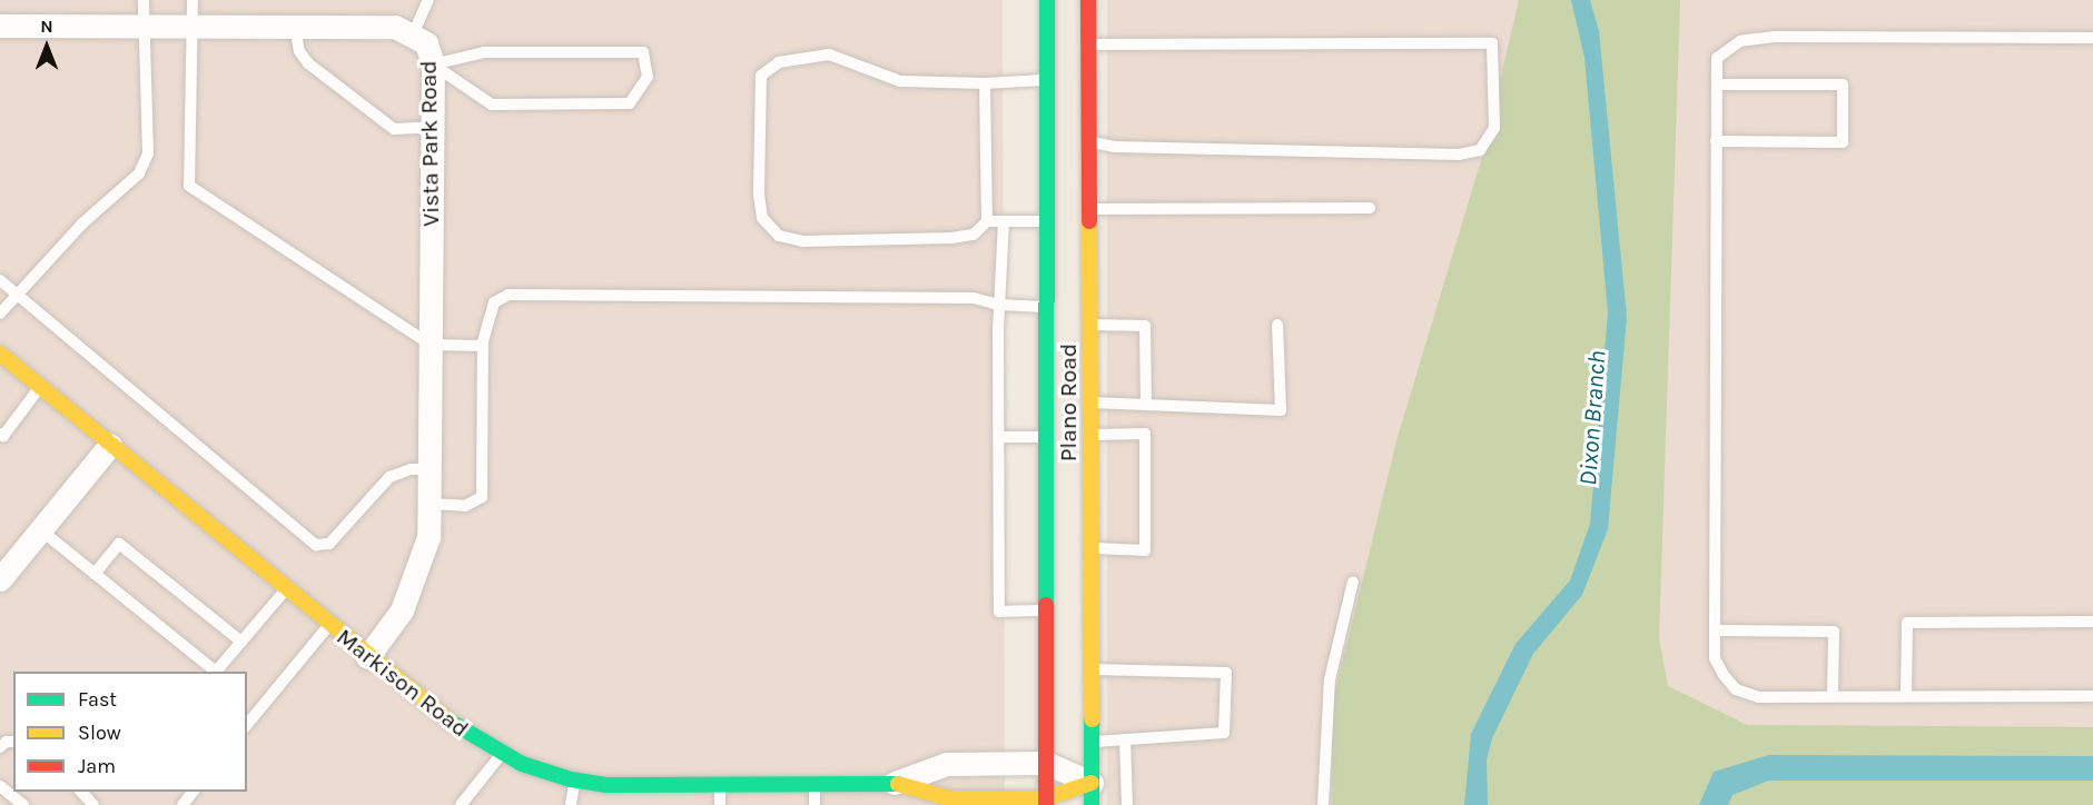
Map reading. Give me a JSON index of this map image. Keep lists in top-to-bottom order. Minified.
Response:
{"streets":{"main road":["Plano Road","Markison Road"],"street":["Vista Park Road"]},"crossings":[["Vista Park Road","Markison Road"],["Plano Road","Markison Road"]],"water":["Dixon Branch"],"legend":["Fast","Slow","Jam"],"north":"top"}
